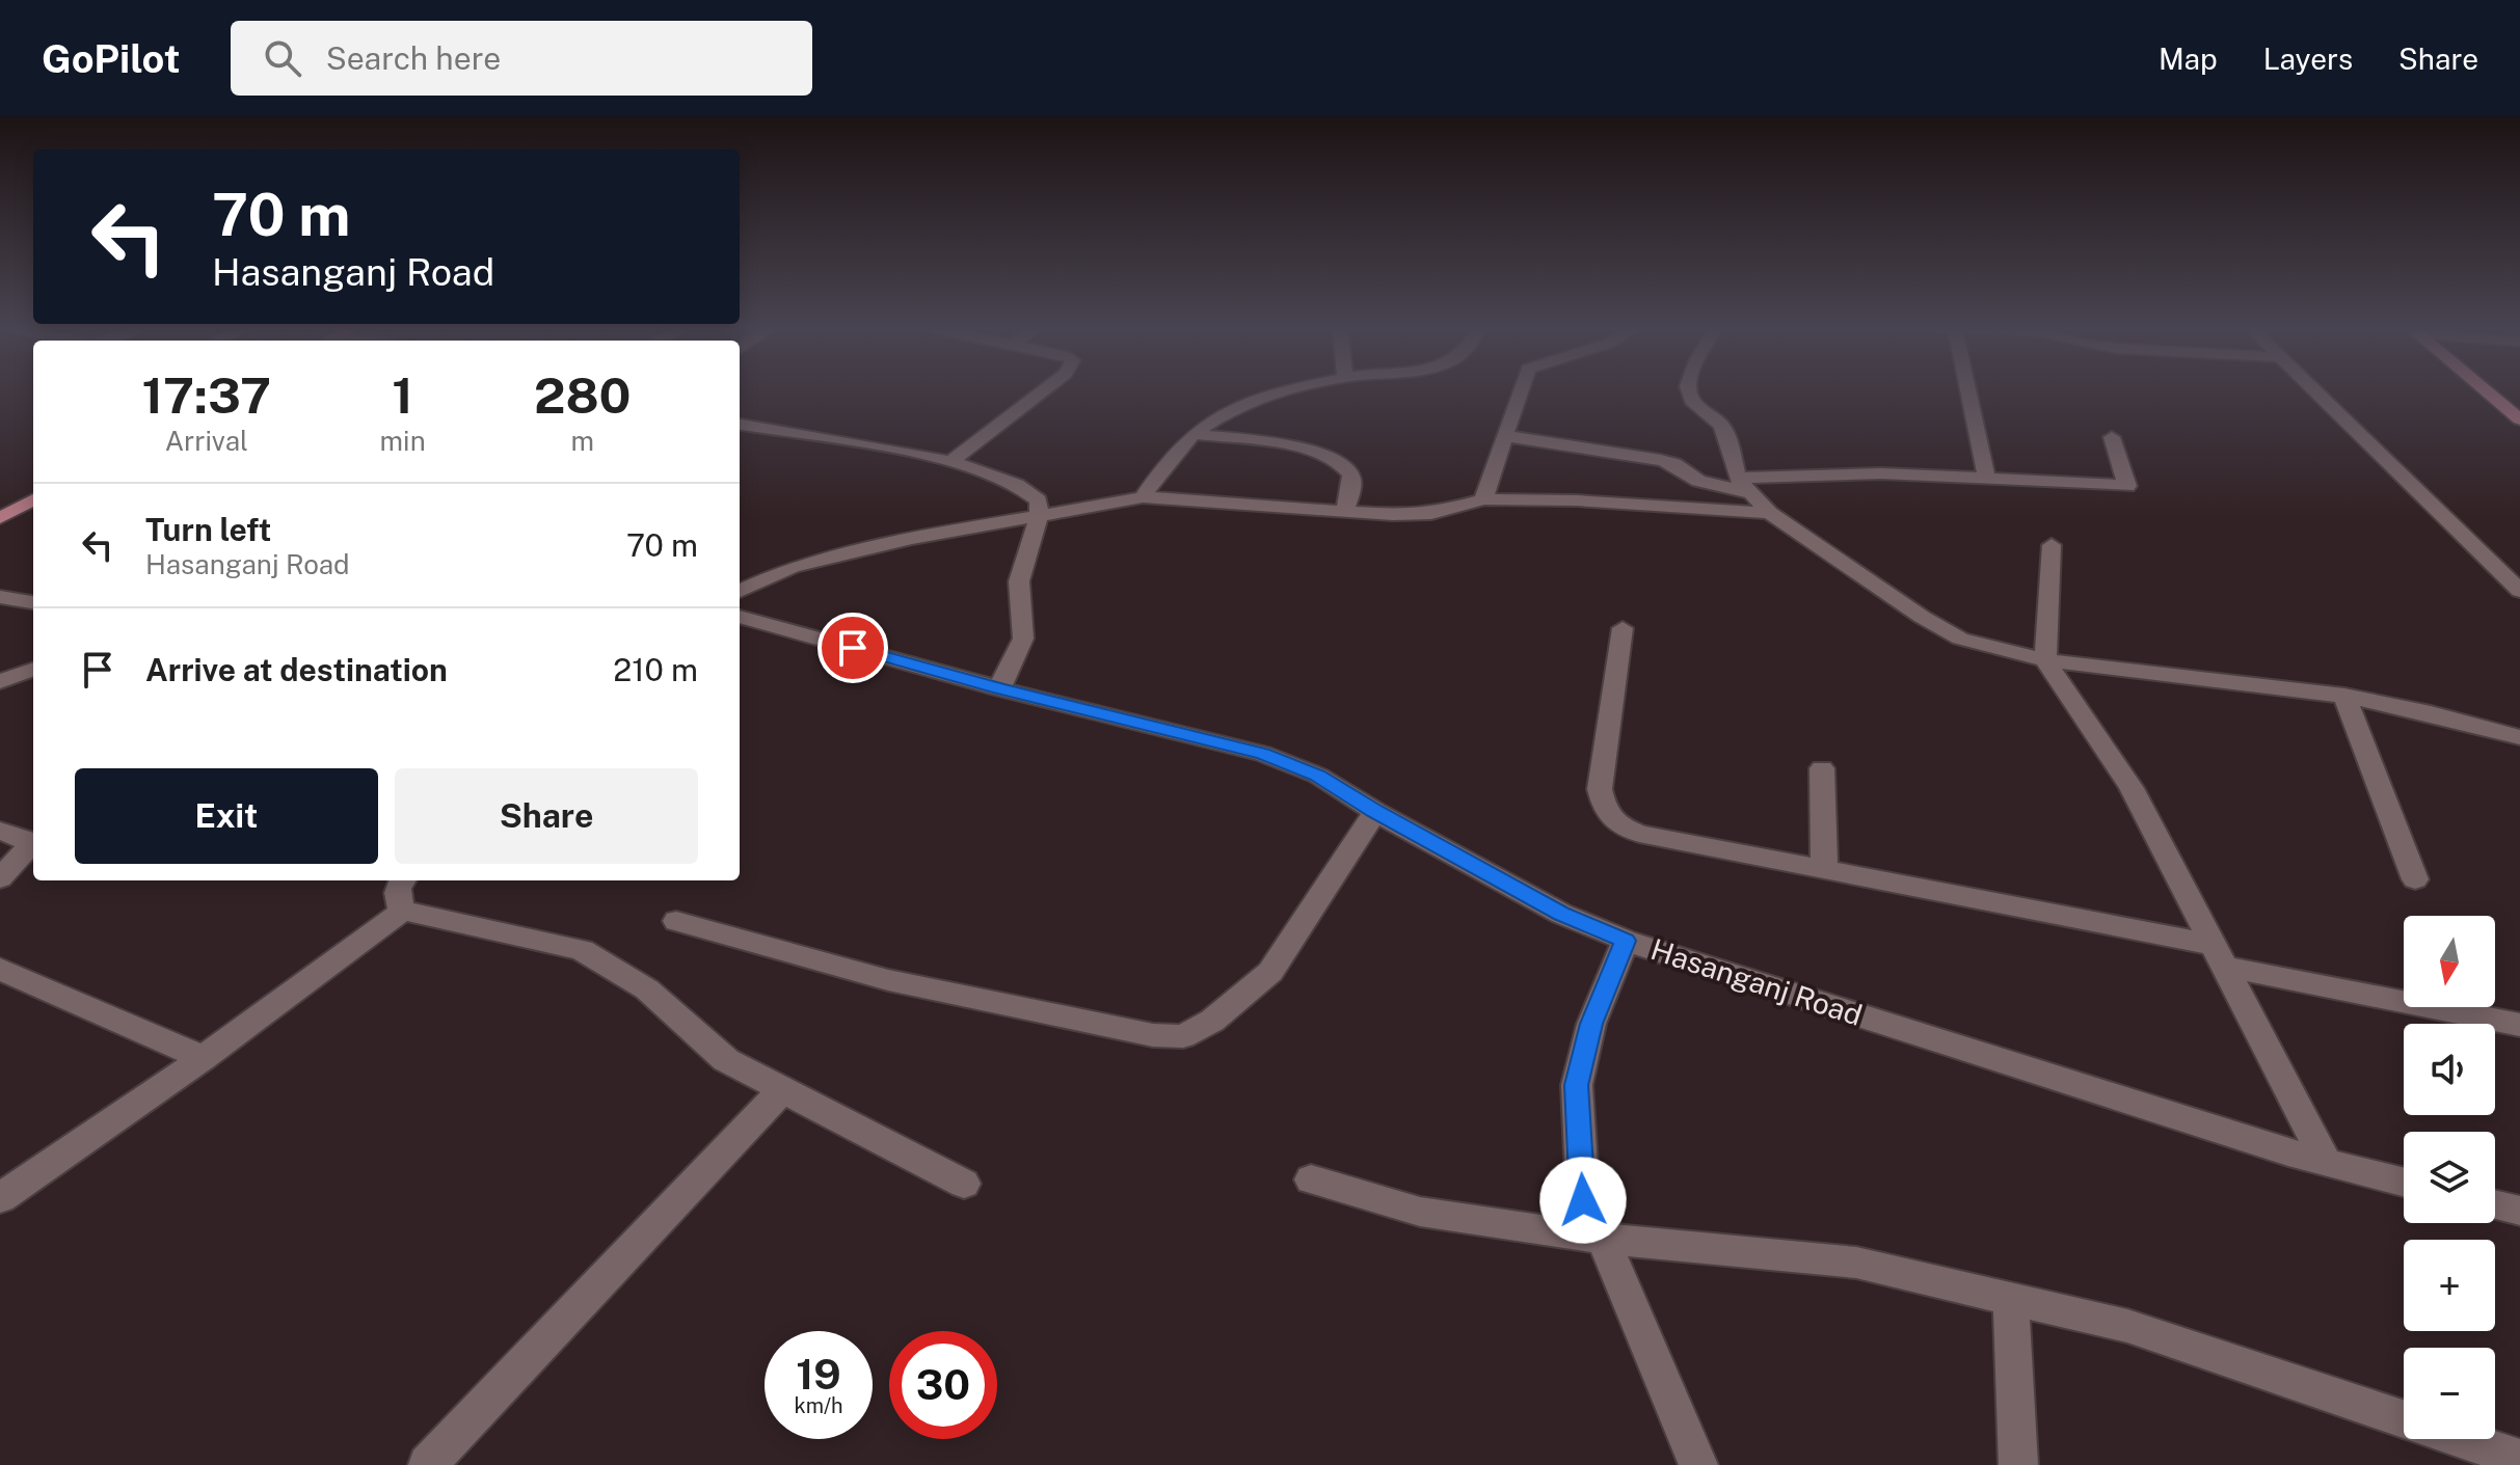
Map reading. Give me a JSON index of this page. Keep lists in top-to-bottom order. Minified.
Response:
{"streets":{"street":["Hasanganj Road"]},"north":"bottom","page":{"header":"GoPilot","search":"Search here","nav":["Map","Layers","Share"],"turn":["70 m","Hasanganj Road"],"eta":["17:37","Arrival","1","min","280","m"],"list":[{"name":"Turn left","note":"Hasanganj Road","value":"70 m"},{"name":"Arrive at destination","value":"210 m"}],"buttons":["Exit","Share"],"map_buttons":["+","−"],"speed":"19 km/h","limit":"30"}}
